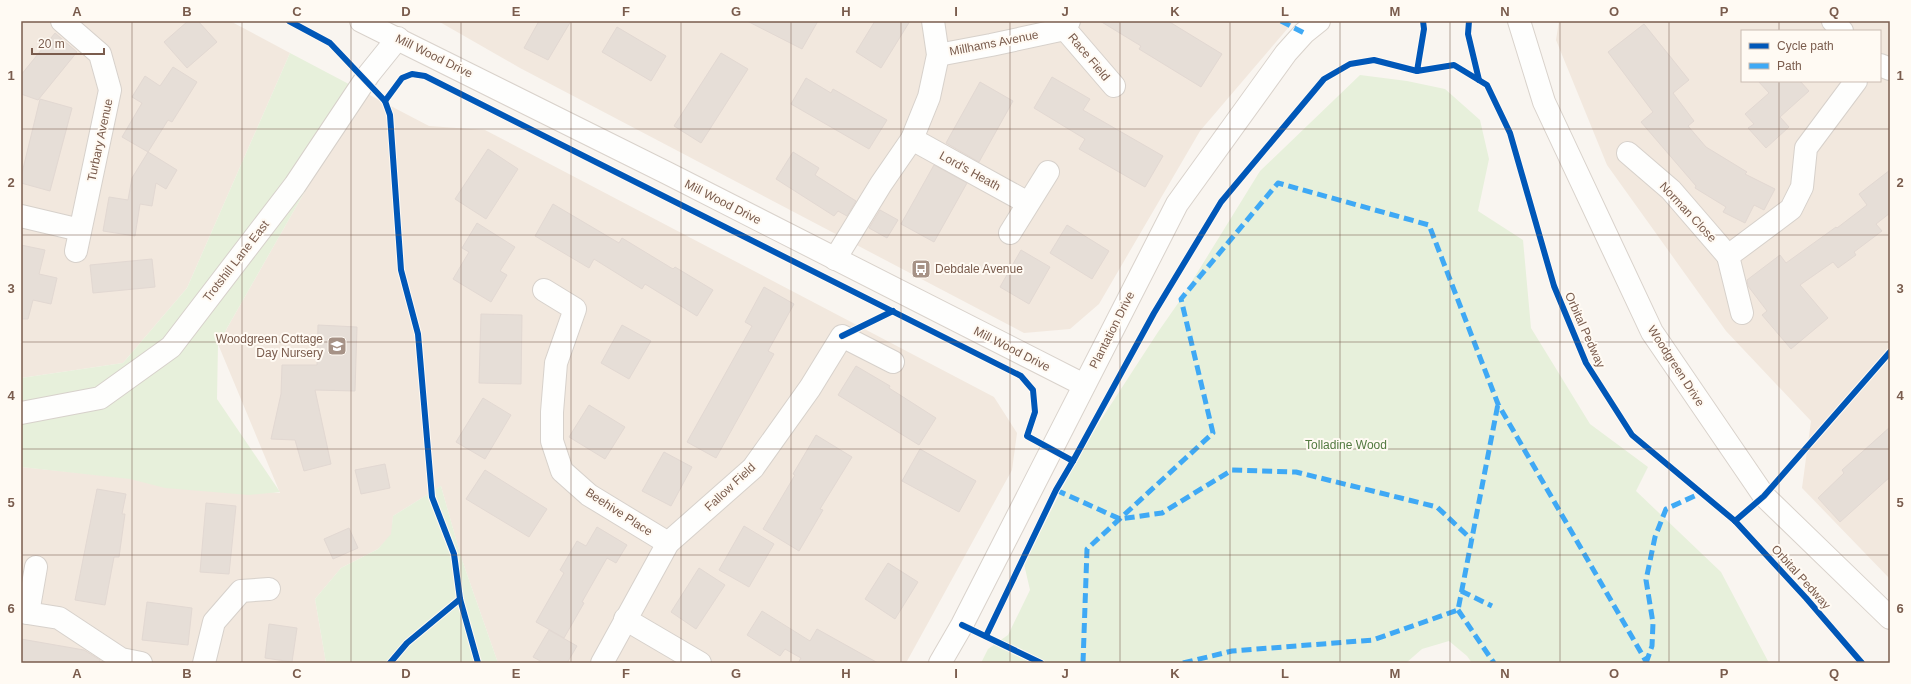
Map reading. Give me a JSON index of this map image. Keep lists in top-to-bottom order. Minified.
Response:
{"streets":{"street":["Millhams Avenue","Mill Wood Drive","Race Field","Turbary Avenue","Lord's Heath","Norman Close","Trotshill Lane East","Plantation Drive","Woodgreen Drive","Fallow Field","Beehive Place"],"cycle path":["Orbital Pedway"]},"crossings":[["Millhams Avenue","Race Field"],["Mill Wood Drive","Trotshill Lane East"],["Mill Wood Drive","Plantation Drive"],["Fallow Field","Beehive Place"]],"parks":["Tolladine Wood"],"places":{"bus stop":["Debdale Avenue"],"school or university":["Woodgreen Cottage Day Nursery"]},"legend":["Cycle path","Path"],"scale_bar":"20 m","grid":{"columns":["A","B","C","D","E","F","G","H","I","J","K","L","M","N","O","P","Q"],"rows":["1","2","3","4","5","6"]}}
